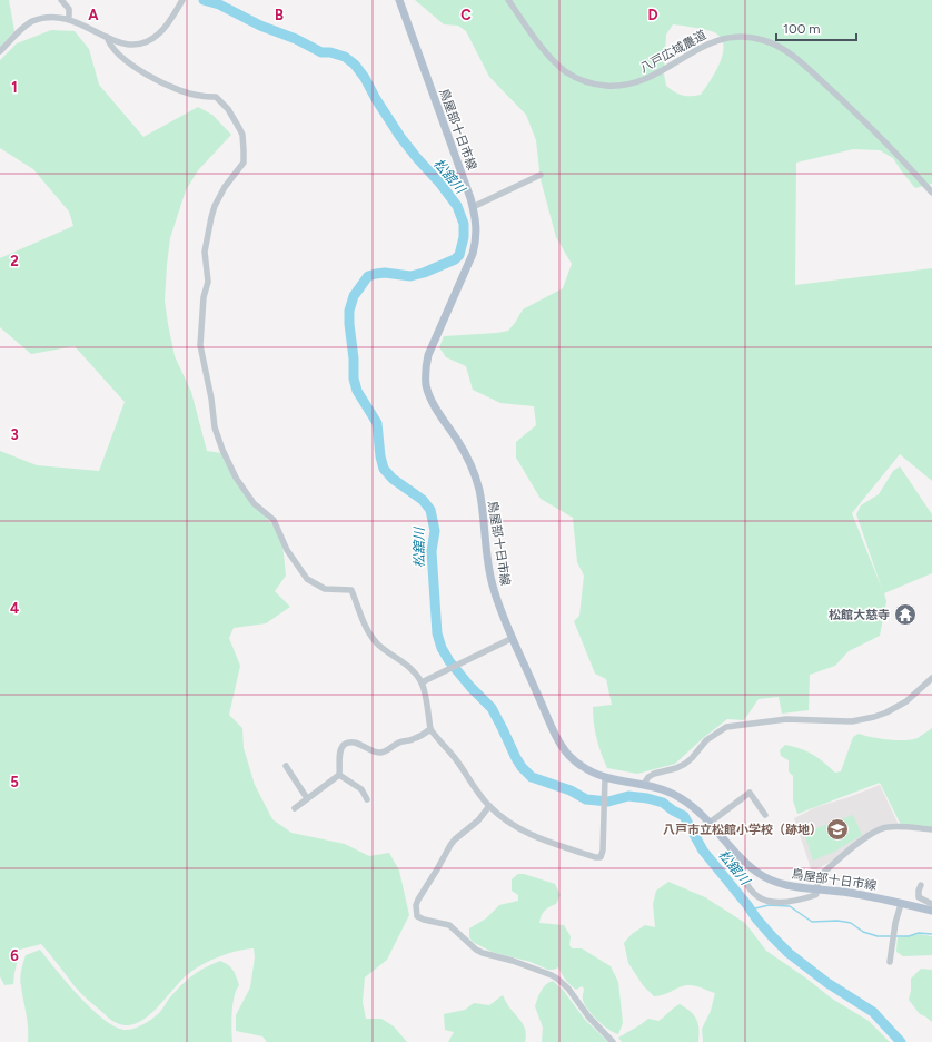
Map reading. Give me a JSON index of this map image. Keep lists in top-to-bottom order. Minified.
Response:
{"streets":{"main road":["鳥屋部十日市線"],"street":["八戸広域農道"]},"water":["松舘川"],"places":{"temple":["松館大慈寺"],"school or university":["八戸市立松館小学校（跡地）"]},"scale_bar":"100 m","grid":{"columns":["A","B","C","D"],"rows":["1","2","3","4","5","6"]}}
